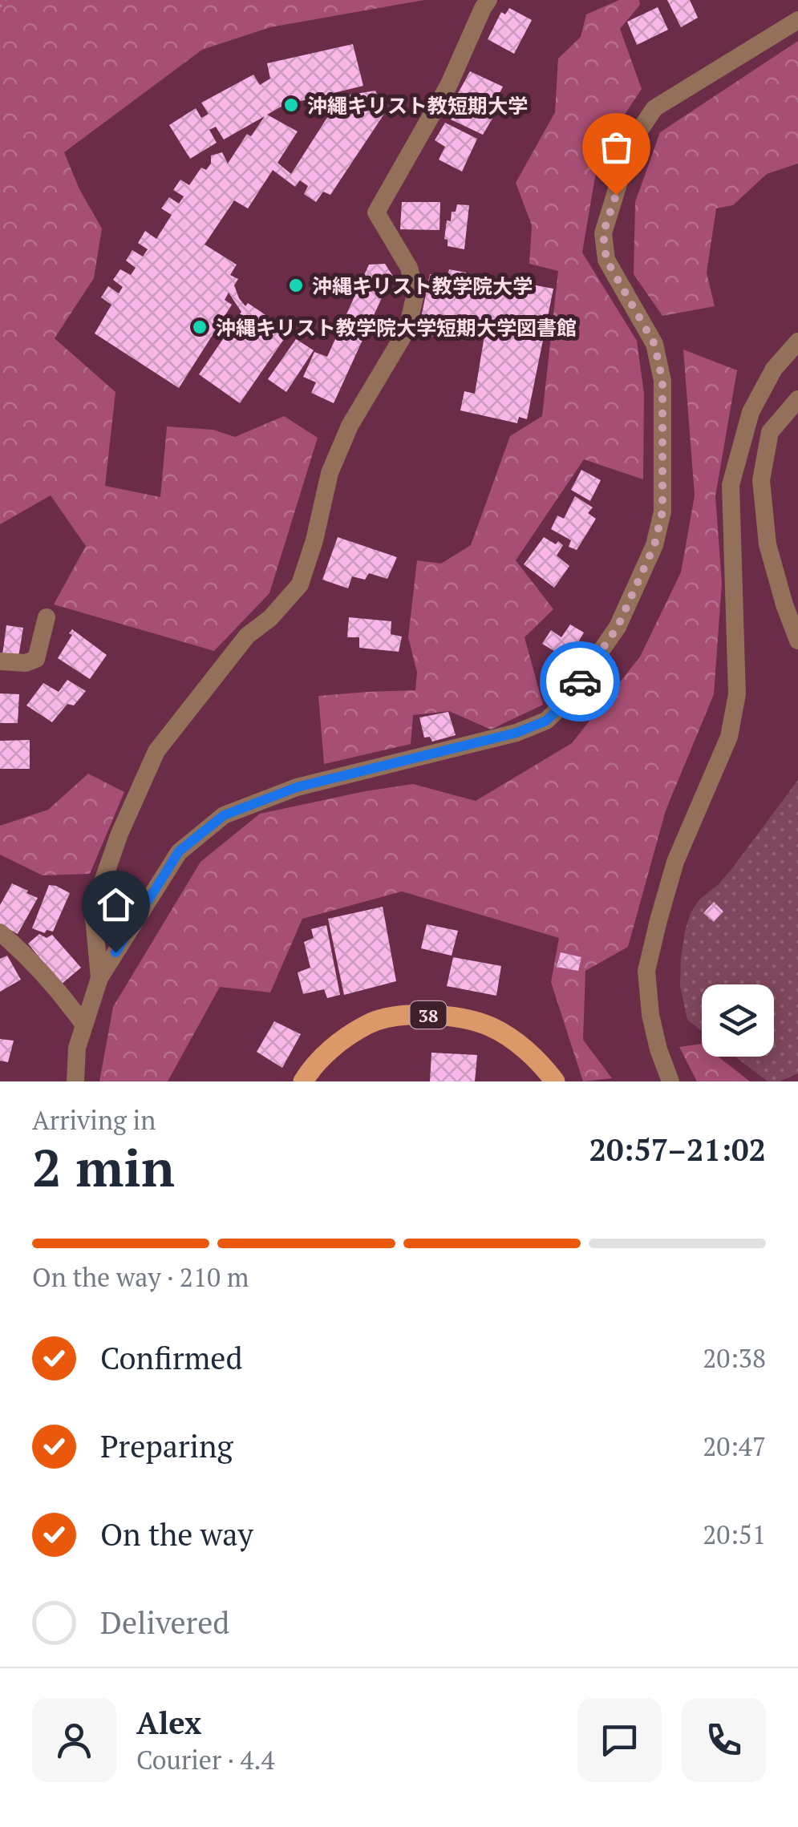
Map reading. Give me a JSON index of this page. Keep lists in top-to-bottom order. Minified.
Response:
{"streets":{"main road":["38"]},"places":["沖繩キリスト教短期大学","沖縄キリスト教学院大学","沖縄キリスト教学院大学短期大学図書館"],"page":{"heading":["2 min","Arriving in","20:57–21:02"],"panel":["Alex","Courier · 4.4"],"bar":"On the way · 210 m","list":[["Confirmed","20:38"],["Preparing","20:47"],["On the way","20:51"],"Delivered"]}}
